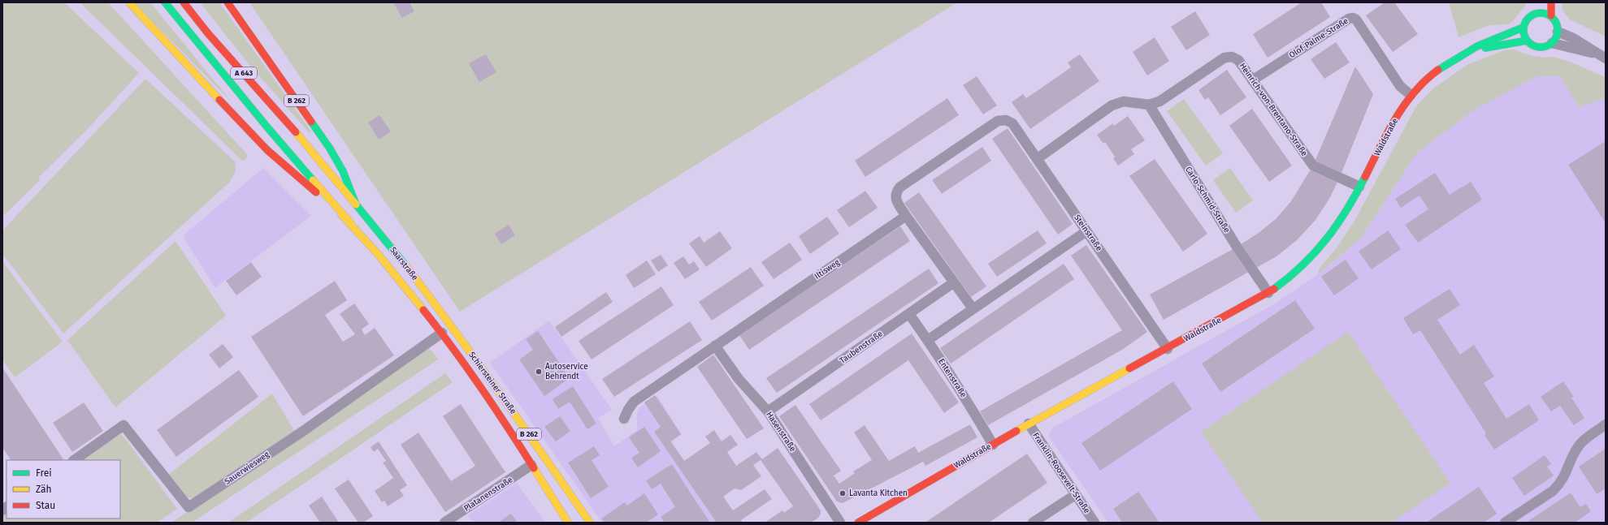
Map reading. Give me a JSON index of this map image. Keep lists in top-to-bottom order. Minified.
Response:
{"streets":{"main road":["A 643","B 262","Waldstraße","Saarstraße","Schiersteiner Straße"],"street":["Olof-Palme-Straße","Heinrich-von-Brentano-Straße","Carlo-Schmid-Straße","Steinstraße","Iltisweg","Taubenstraße","Entenstraße","Hasenstraße","Sauerwiesweg","Franklin-Roosevelt-Straße","Platanenstraße"]},"crossings":[["Olof-Palme-Straße","Heinrich-von-Brentano-Straße"],["Olof-Palme-Straße","Waldstraße"],["A 643","B 262"],["B 262","Saarstraße"],["Heinrich-von-Brentano-Straße","Waldstraße"],["Heinrich-von-Brentano-Straße","Carlo-Schmid-Straße"],["Heinrich-von-Brentano-Straße","Steinstraße"],["Waldstraße","Carlo-Schmid-Straße"],["Waldstraße","Steinstraße"],["Waldstraße","Entenstraße"],["Waldstraße","Franklin-Roosevelt-Straße"],["Steinstraße","Iltisweg"],["Saarstraße","Schiersteiner Straße"],["Saarstraße","Sauerwiesweg"],["Iltisweg","Hasenstraße"],["Taubenstraße","Entenstraße"],["Taubenstraße","Hasenstraße"],["Schiersteiner Straße","Sauerwiesweg"],["Schiersteiner Straße","Platanenstraße"]],"places":["Autoservice Behrendt","Lavanta Kitchen"],"legend":["Frei","Zäh","Stau"]}
